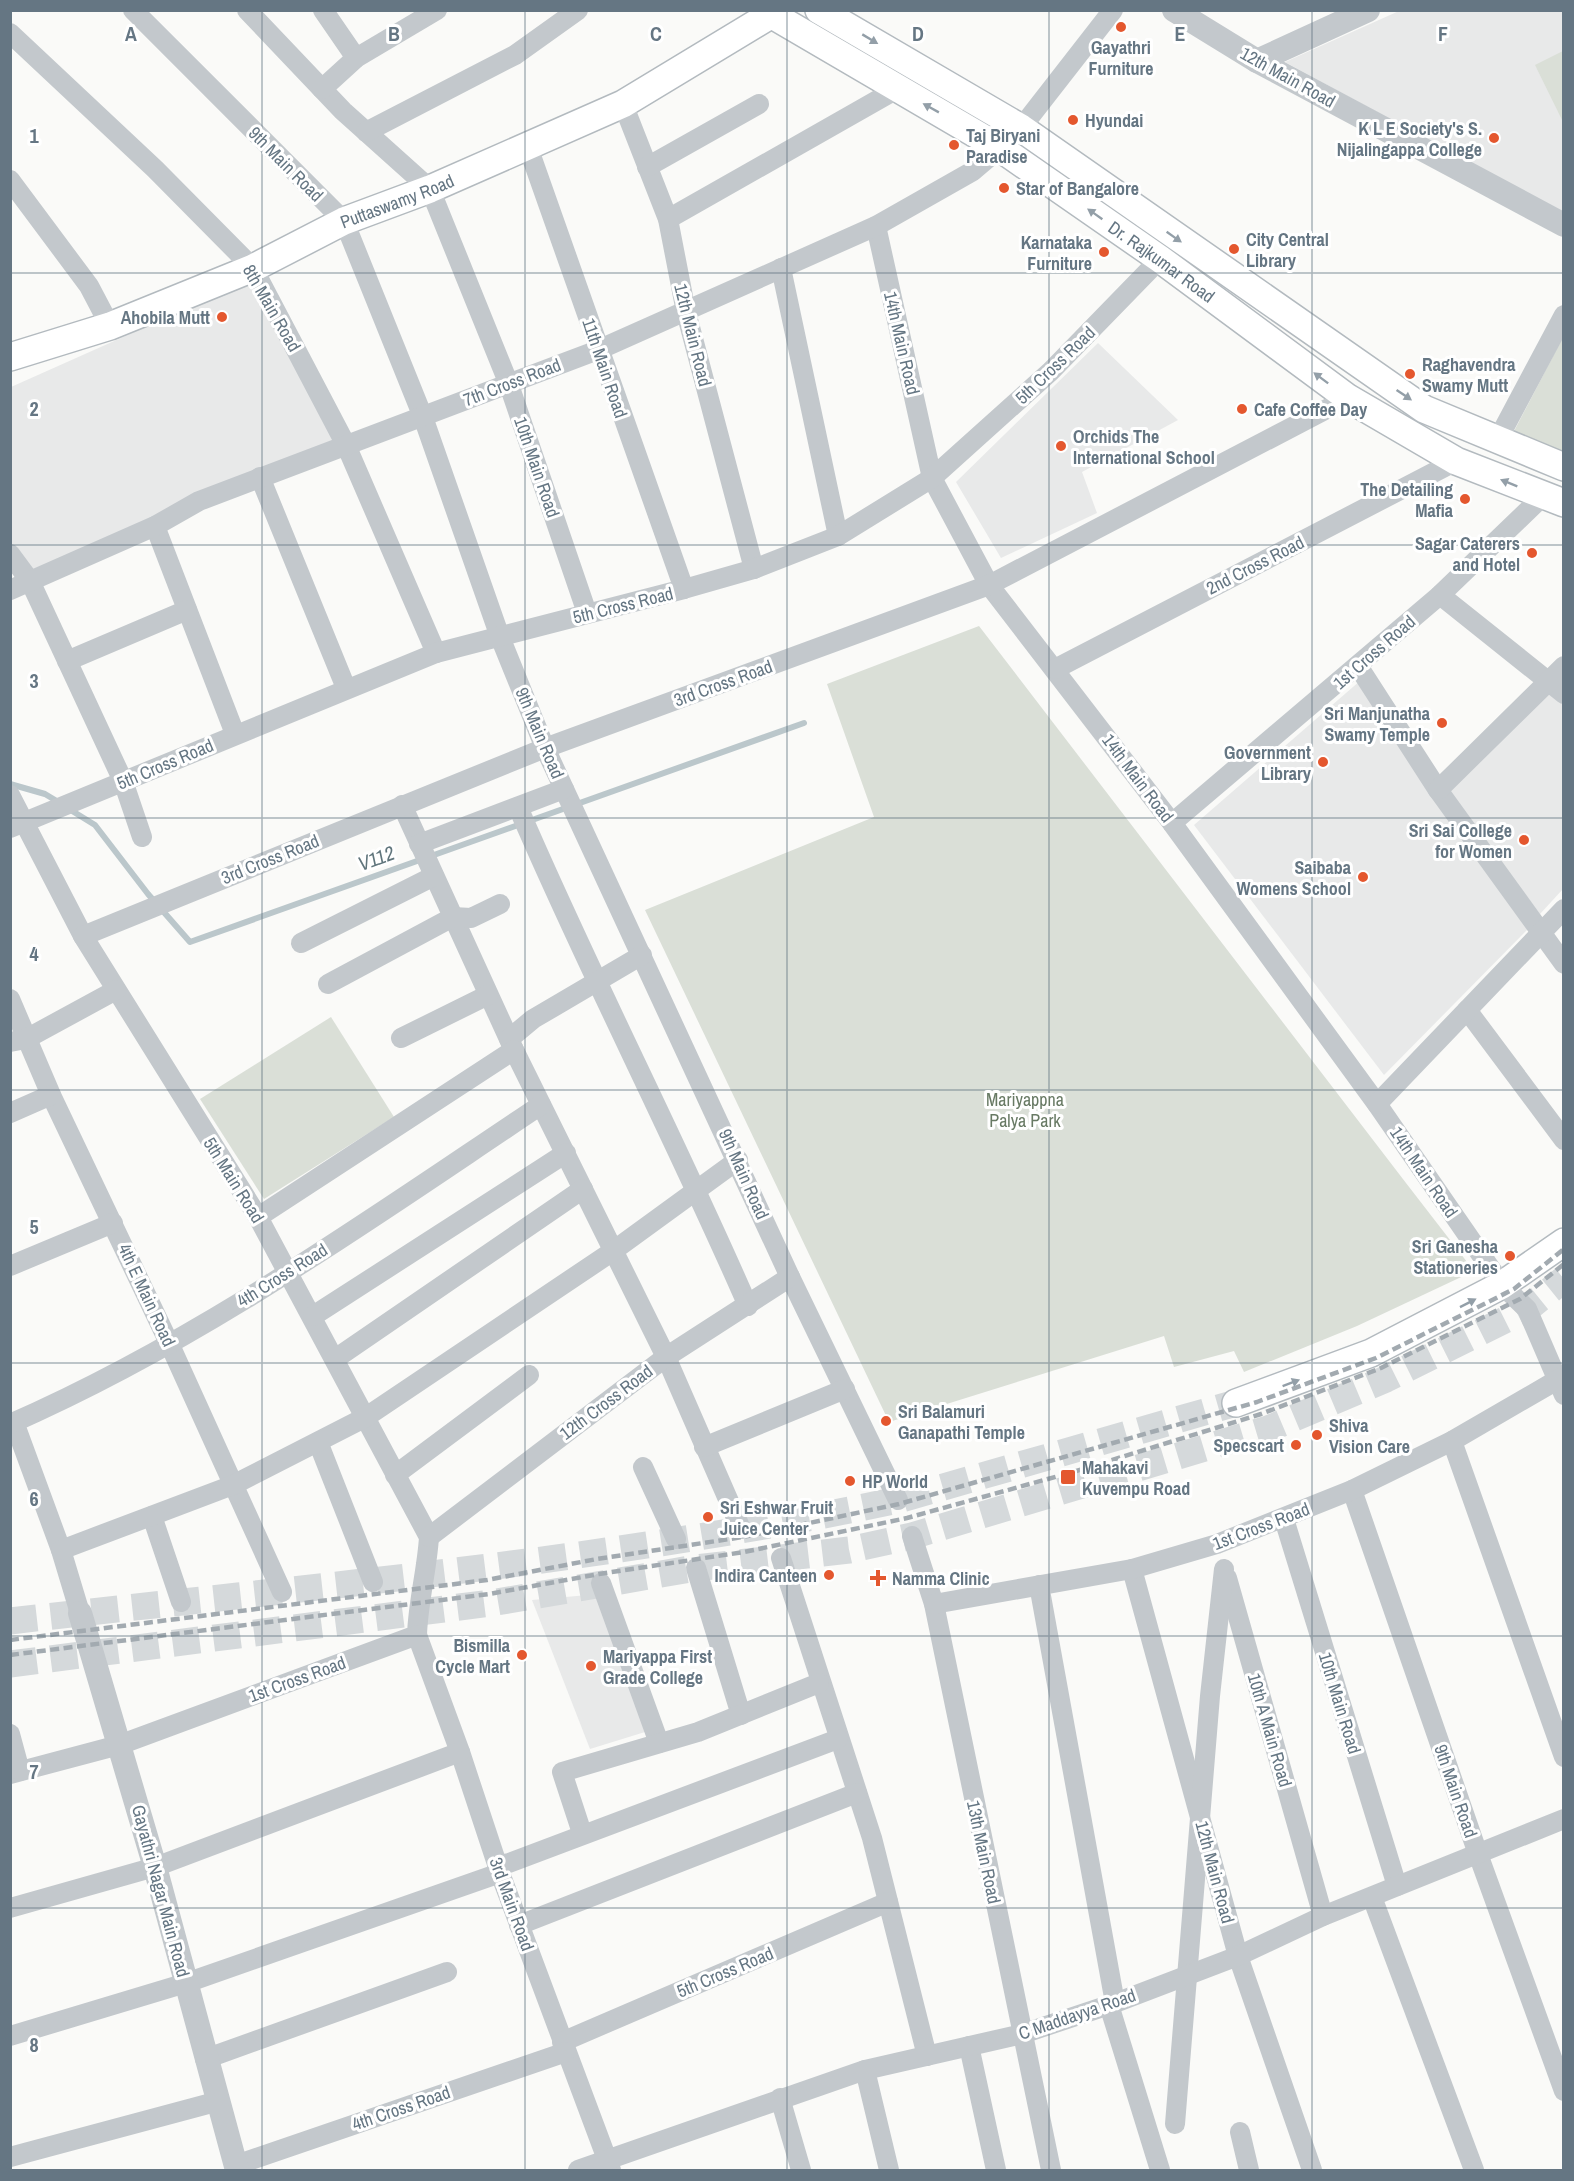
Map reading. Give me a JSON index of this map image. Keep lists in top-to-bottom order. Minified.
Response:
{"streets":{"main road":["Puttaswamy Road","Dr. Rajkumar Road"],"street":["12th Main Road","9th Main Road","8th Main Road","14th Main Road","5th Cross Road","11th Main Road","7th Cross Road","10th Main Road","2nd Cross Road","1st Cross Road","3rd Cross Road","5th Main Road","4th Cross Road","4th E Main Road","12th Cross Road","10th A Main Road","13th Main Road","Gayathri Nagar Main Road","3rd Main Road","C Maddayya Road"]},"crossings":[["12th Main Road","Puttaswamy Road"],["12th Main Road","5th Cross Road"],["12th Main Road","7th Cross Road"],["12th Main Road","1st Cross Road"],["12th Main Road","C Maddayya Road"],["9th Main Road","Puttaswamy Road"],["9th Main Road","5th Cross Road"],["9th Main Road","7th Cross Road"],["9th Main Road","1st Cross Road"],["9th Main Road","3rd Cross Road"],["9th Main Road","12th Cross Road"],["9th Main Road","C Maddayya Road"],["Puttaswamy Road","Dr. Rajkumar Road"],["Puttaswamy Road","8th Main Road"],["Puttaswamy Road","11th Main Road"],["Puttaswamy Road","10th Main Road"],["Dr. Rajkumar Road","5th Cross Road"],["Dr. Rajkumar Road","7th Cross Road"],["Dr. Rajkumar Road","2nd Cross Road"],["Dr. Rajkumar Road","1st Cross Road"],["Dr. Rajkumar Road","3rd Cross Road"],["8th Main Road","5th Cross Road"],["8th Main Road","7th Cross Road"],["14th Main Road","5th Cross Road"],["14th Main Road","7th Cross Road"],["14th Main Road","2nd Cross Road"],["14th Main Road","1st Cross Road"],["14th Main Road","3rd Cross Road"],["5th Cross Road","11th Main Road"],["5th Cross Road","10th Main Road"],["5th Cross Road","5th Main Road"],["5th Cross Road","4th Cross Road"],["5th Cross Road","3rd Main Road"],["11th Main Road","7th Cross Road"],["7th Cross Road","10th Main Road"],["10th Main Road","1st Cross Road"],["10th Main Road","C Maddayya Road"],["1st Cross Road","10th A Main Road"],["1st Cross Road","13th Main Road"],["1st Cross Road","Gayathri Nagar Main Road"],["1st Cross Road","3rd Main Road"],["3rd Cross Road","5th Main Road"],["5th Main Road","4th Cross Road"],["5th Main Road","12th Cross Road"],["4th Cross Road","4th E Main Road"],["4th Cross Road","Gayathri Nagar Main Road"],["4th Cross Road","3rd Main Road"],["10th A Main Road","C Maddayya Road"],["13th Main Road","C Maddayya Road"],["3rd Main Road","C Maddayya Road"]],"water":["V112"],"parks":["Mariyappna Palya Park"],"places":{"other":["Gayathri Furniture","Hyundai","K L E Society's S. Nijalingappa College","Taj Biryani Paradise","Star of Bangalore","City Central Library","Karnataka Furniture","Ahobila Mutt","Raghavendra Swamy Mutt","Cafe Coffee Day","Orchids The International School","The Detailing Mafia","Sagar Caterers and Hotel","Sri Manjunatha Swamy Temple","Government Library","Sri Sai College for Women","Saibaba Womens School","Sri Ganesha Stationeries","Sri Balamuri Ganapathi Temple","Shiva Vision Care","Specscart","HP World","Sri Eshwar Fruit Juice Center","Indira Canteen","Bismilla Cycle Mart","Mariyappa First Grade College"],"transit":["Mahakavi Kuvempu Road"],"health":["Namma Clinic"]},"grid":{"columns":["A","B","C","D","E","F"],"rows":["1","2","3","4","5","6","7","8"]}}
